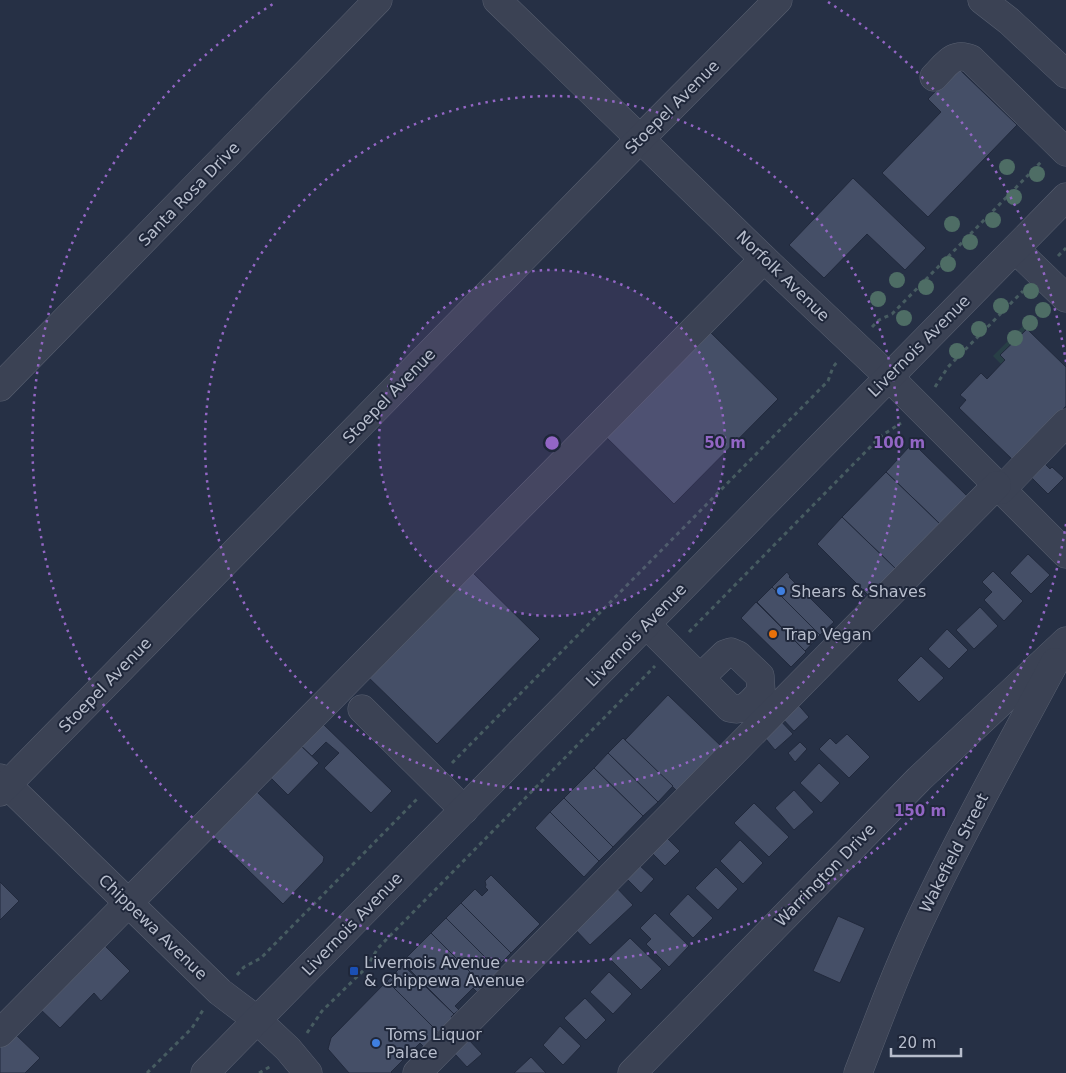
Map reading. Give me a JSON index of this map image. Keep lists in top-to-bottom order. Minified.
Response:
{"streets":{"street":["Stoepel Avenue","Santa Rosa Drive","Norfolk Avenue","Livernois Avenue","Wakefield Street","Warrington Drive","Chippewa Avenue"]},"crossings":[["Stoepel Avenue","Norfolk Avenue"],["Stoepel Avenue","Chippewa Avenue"],["Norfolk Avenue","Livernois Avenue"],["Livernois Avenue","Chippewa Avenue"],["Wakefield Street","Warrington Drive"]],"places":{"other":["Shears & Shaves","Trap Vegan","Toms Liquor Palace"],"transit":["Livernois Avenue & Chippewa Avenue"]},"scale_bar":"20 m","rings":["50 m","100 m","150 m"]}
